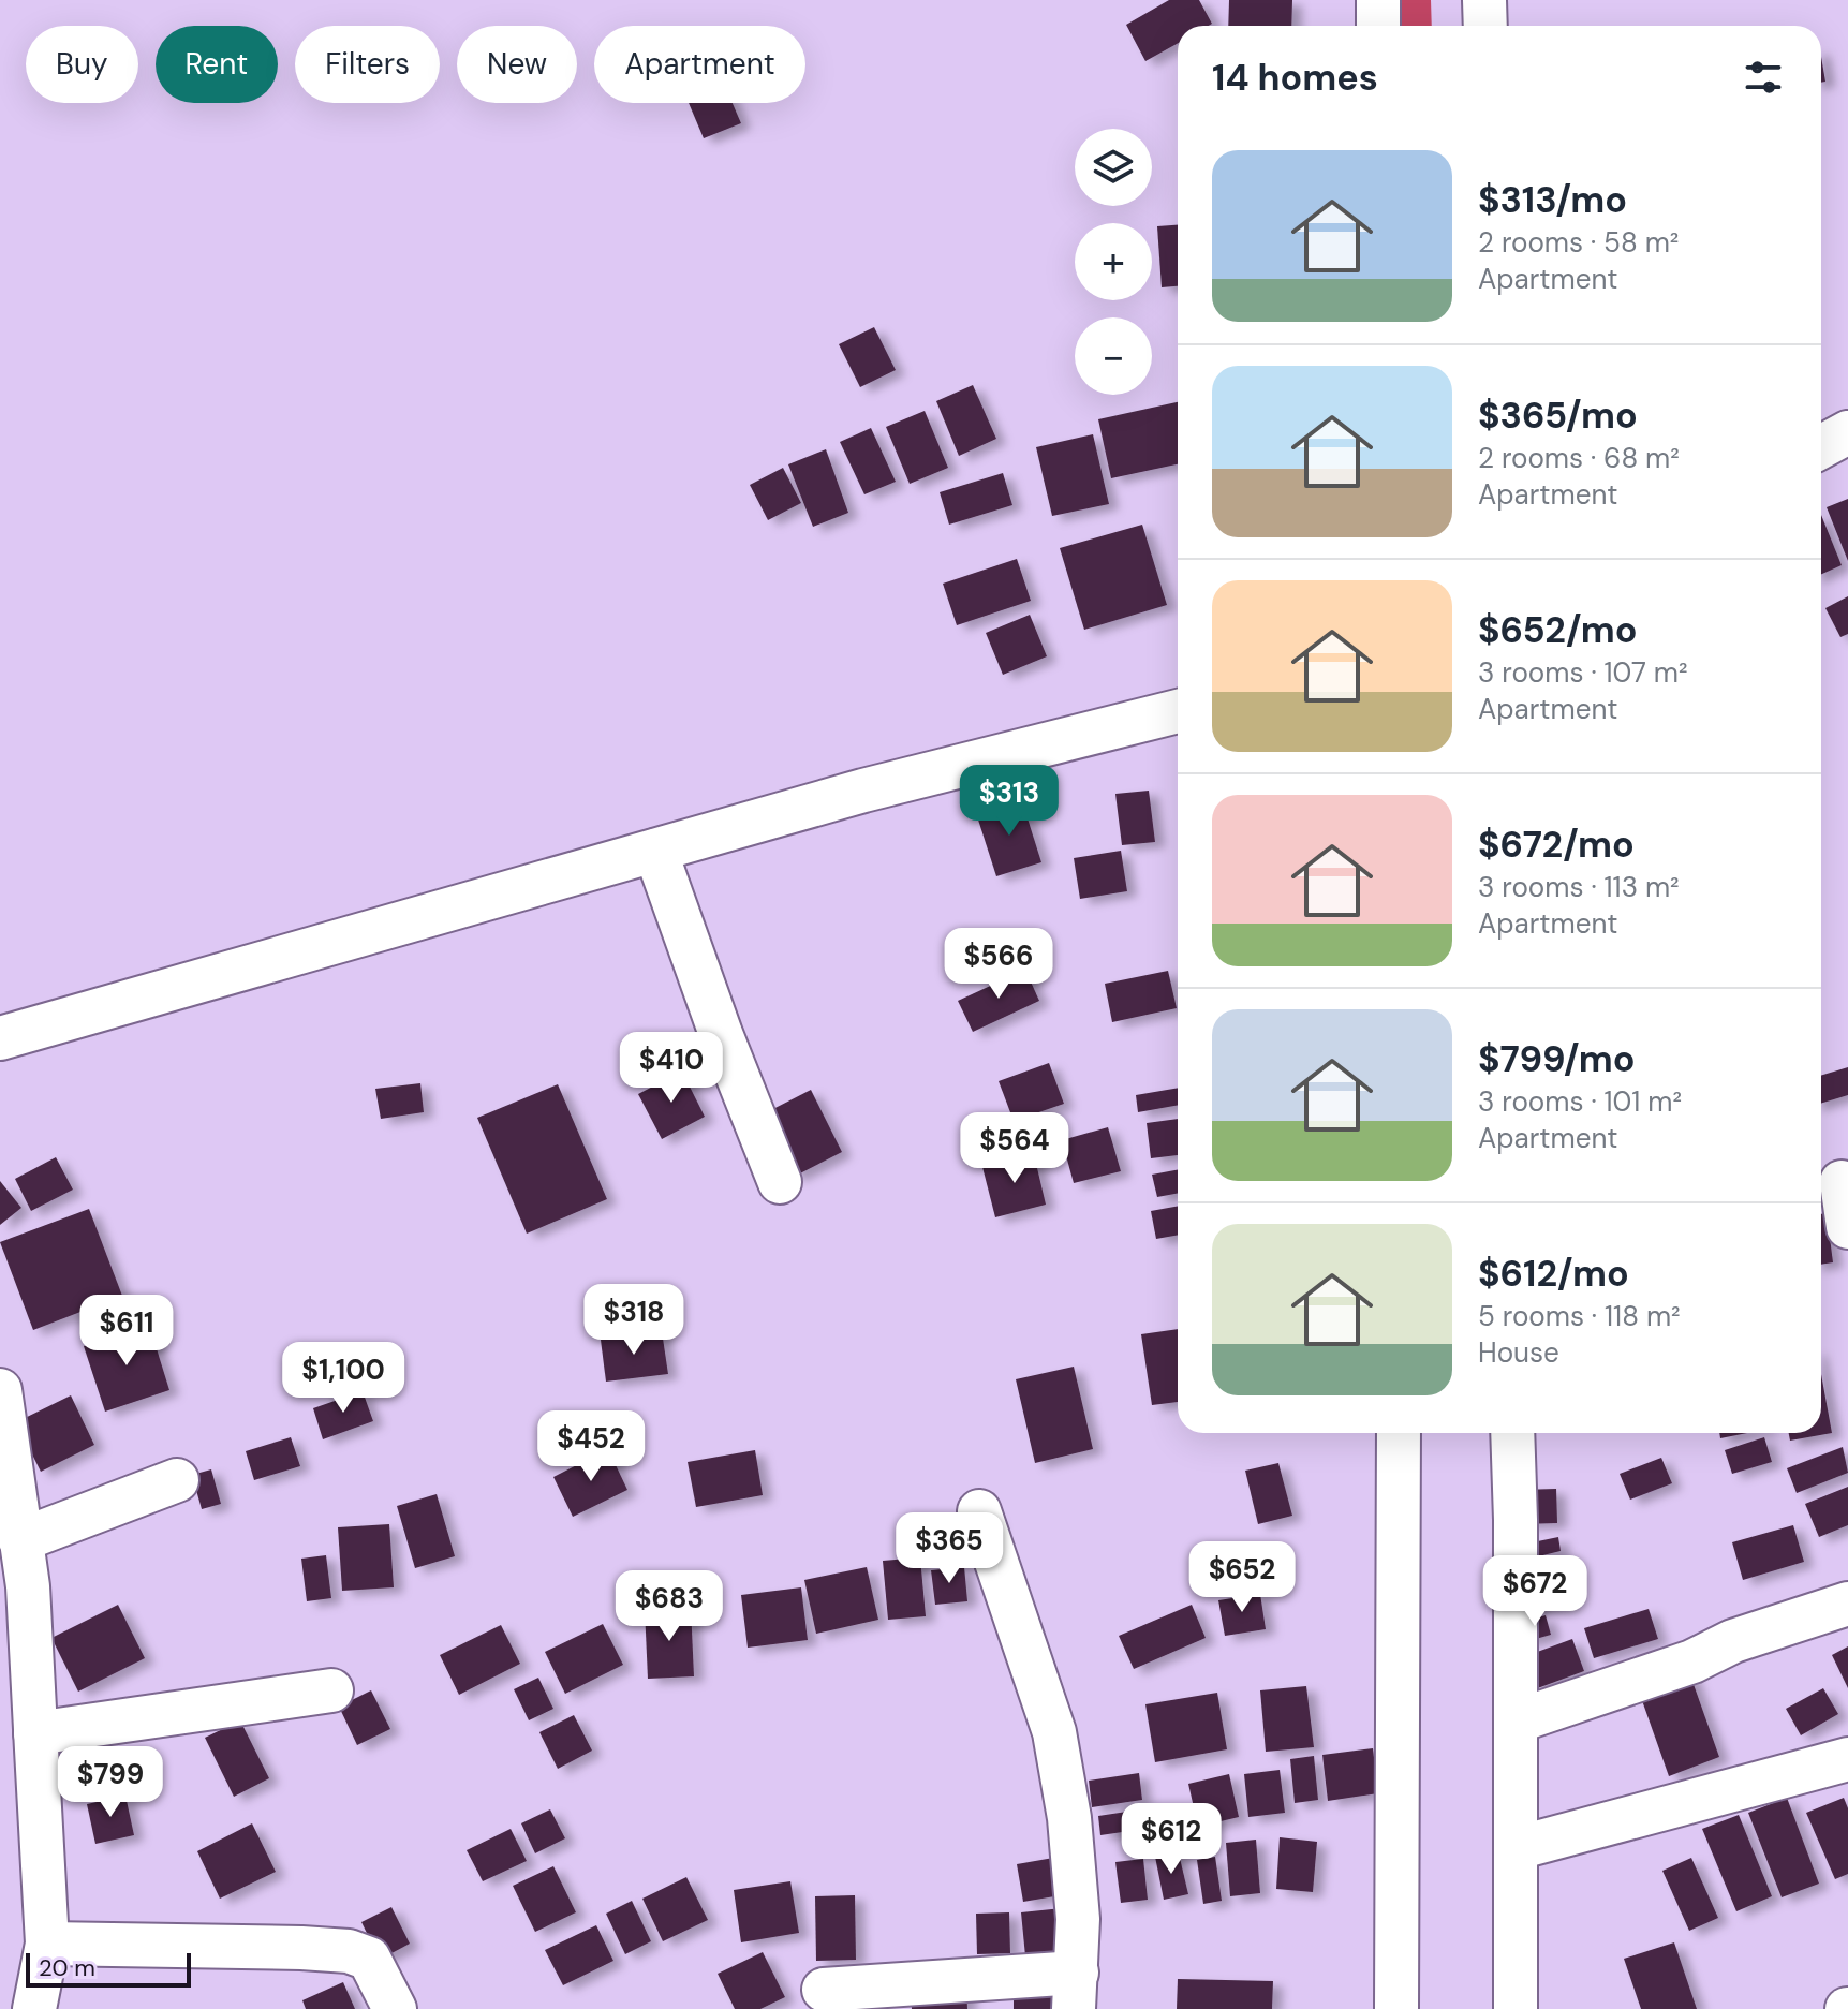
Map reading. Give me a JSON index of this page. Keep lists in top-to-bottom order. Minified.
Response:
{"scale_bar":"20 m","page":{"chip":["Buy","Rent","Filters","New","Apartment"],"heading":"14 homes","map_buttons":["+","−"],"list":[{"name":"$313/mo","note":"2 rooms · 58 m² · Apartment"},{"name":"$365/mo","note":"2 rooms · 68 m² · Apartment"},{"name":"$652/mo","note":"3 rooms · 107 m² · Apartment"},{"name":"$672/mo","note":"3 rooms · 113 m² · Apartment"},{"name":"$799/mo","note":"3 rooms · 101 m² · Apartment"},{"name":"$612/mo","note":"5 rooms · 118 m² · House"}],"price":["$313","$566","$410","$564","$318","$611","$1,100","$452","$365","$652","$672","$683","$799","$612"],"scale":"20 m"}}
